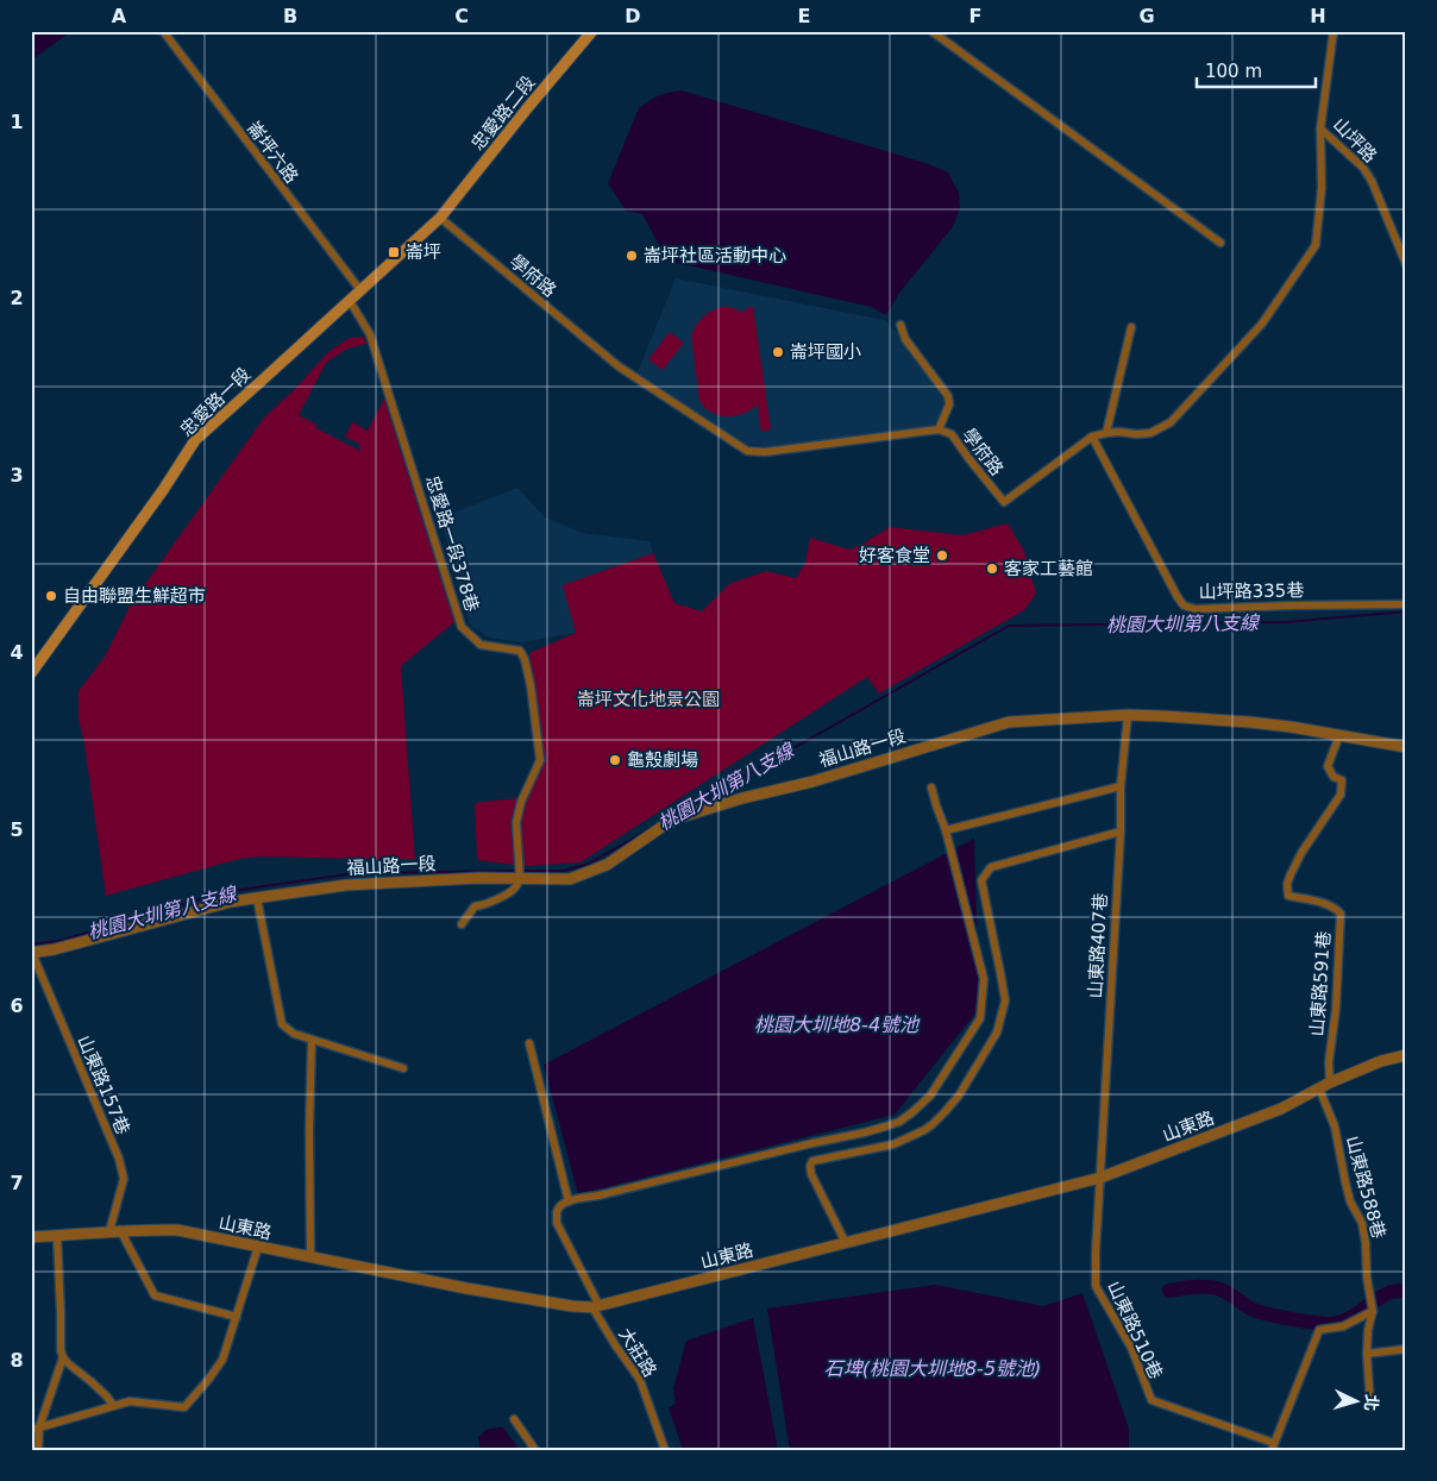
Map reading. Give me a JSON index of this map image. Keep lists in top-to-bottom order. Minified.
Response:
{"streets":{"main road":["忠愛路二段","忠愛路一段"],"street":["山坪路","崙坪六路","學府路","忠愛路一段378巷","山坪路335巷","福山路一段","山東路407巷","山東路591巷","山東路157巷","山東路","山東路588巷","山東路510巷","大莊路"]},"crossings":[["忠愛路二段","學府路"],["忠愛路二段","忠愛路一段"],["山坪路","學府路"],["崙坪六路","忠愛路一段"],["學府路","忠愛路一段"],["學府路","山坪路335巷"],["忠愛路一段","忠愛路一段378巷"],["忠愛路一段378巷","福山路一段"],["福山路一段","山東路407巷"],["福山路一段","山東路591巷"],["福山路一段","山東路157巷"],["山東路407巷","山東路"],["山東路407巷","山東路510巷"],["山東路591巷","山東路"],["山東路157巷","山東路"],["山東路","山東路588巷"],["山東路","山東路510巷"],["山東路","大莊路"]],"water":["桃園大圳第八支線","桃園大圳地8-4號池","石埤(桃園大圳地8-5號池)"],"parks":["崙坪文化地景公園"],"places":{"transit":["崙坪"],"other":["崙坪社區活動中心","崙坪國小","好客食堂","客家工藝館","自由聯盟生鮮超市","龜殼劇場"]},"scale_bar":"100 m","north":"right","grid":{"columns":["A","B","C","D","E","F","G","H"],"rows":["1","2","3","4","5","6","7","8"]}}
